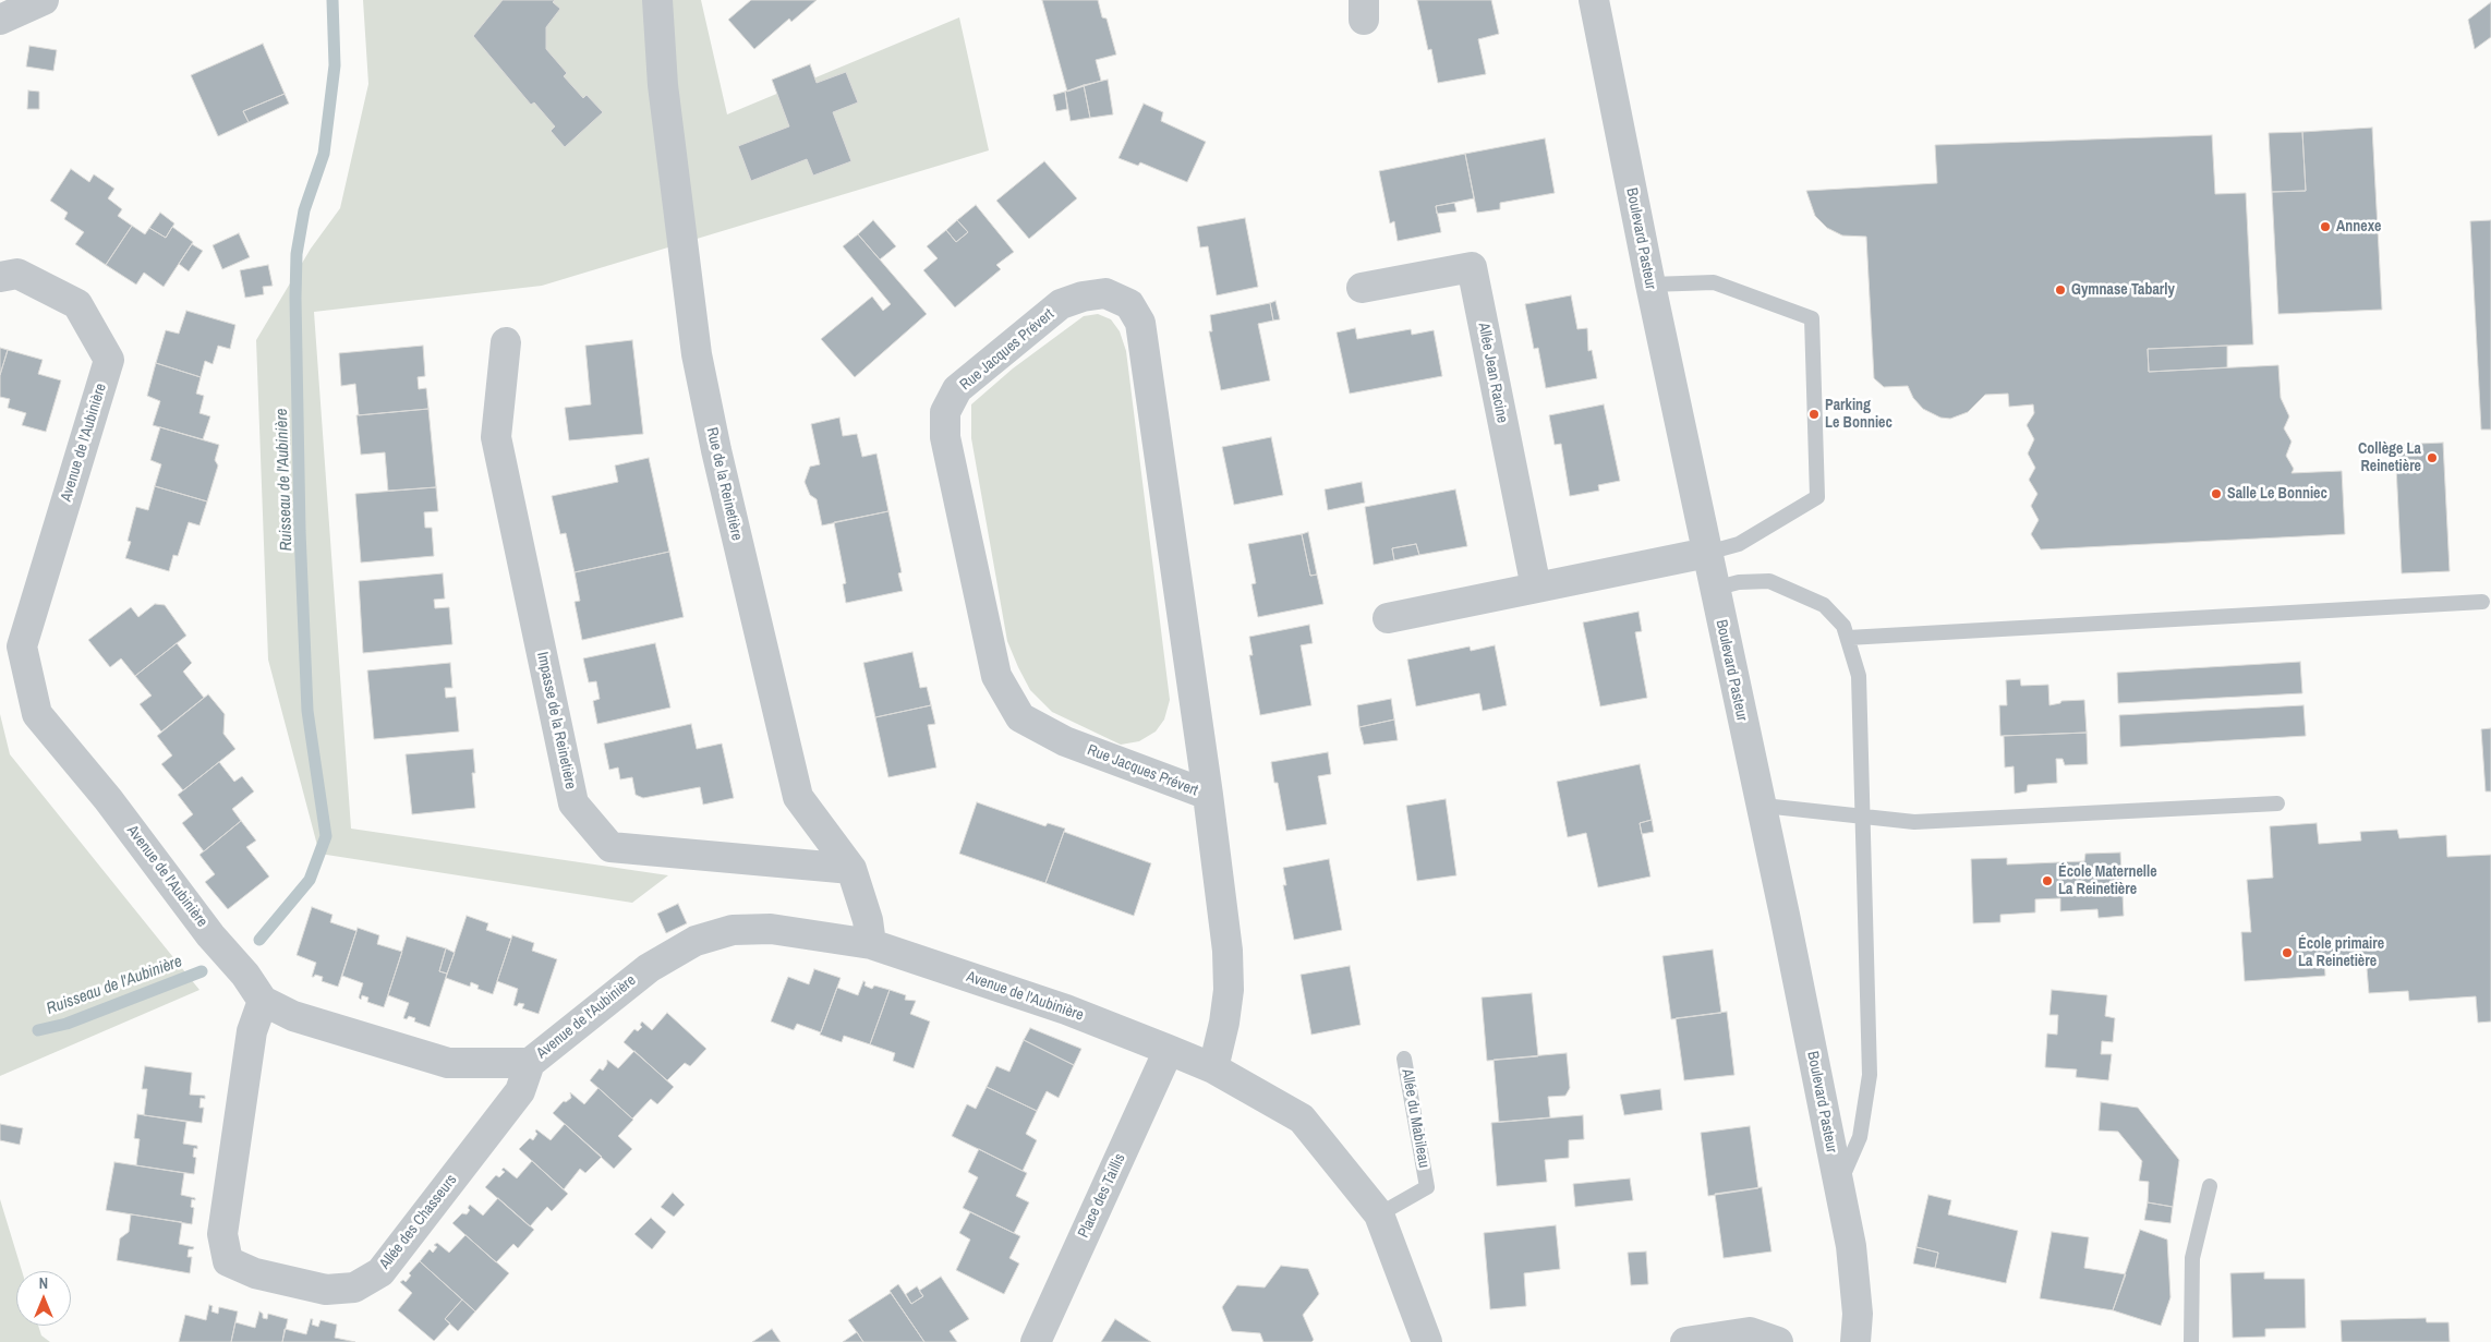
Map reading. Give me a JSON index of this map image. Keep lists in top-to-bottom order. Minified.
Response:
{"streets":{"street":["Boulevard Pasteur","Rue Jacques Prévert","Allée Jean Racine","Avenue de l'Aubinière","Rue de la Reinetière","Impasse de la Reinetière","Place des Taillis","Allée des Chasseurs"],"lane":["Allée du Mabileau"]},"crossings":[["Rue Jacques Prévert","Avenue de l'Aubinière"],["Avenue de l'Aubinière","Rue de la Reinetière"],["Avenue de l'Aubinière","Allée du Mabileau"],["Avenue de l'Aubinière","Place des Taillis"],["Avenue de l'Aubinière","Allée des Chasseurs"],["Rue de la Reinetière","Impasse de la Reinetière"]],"water":["Ruisseau de l'Aubinière"],"places":["Annexe","Gymnase Tabarly","Parking Le Bonniec","Collège La Reinetière","Salle Le Bonniec","École Maternelle La Reinetière","École primaire La Reinetière"],"north":"top"}
